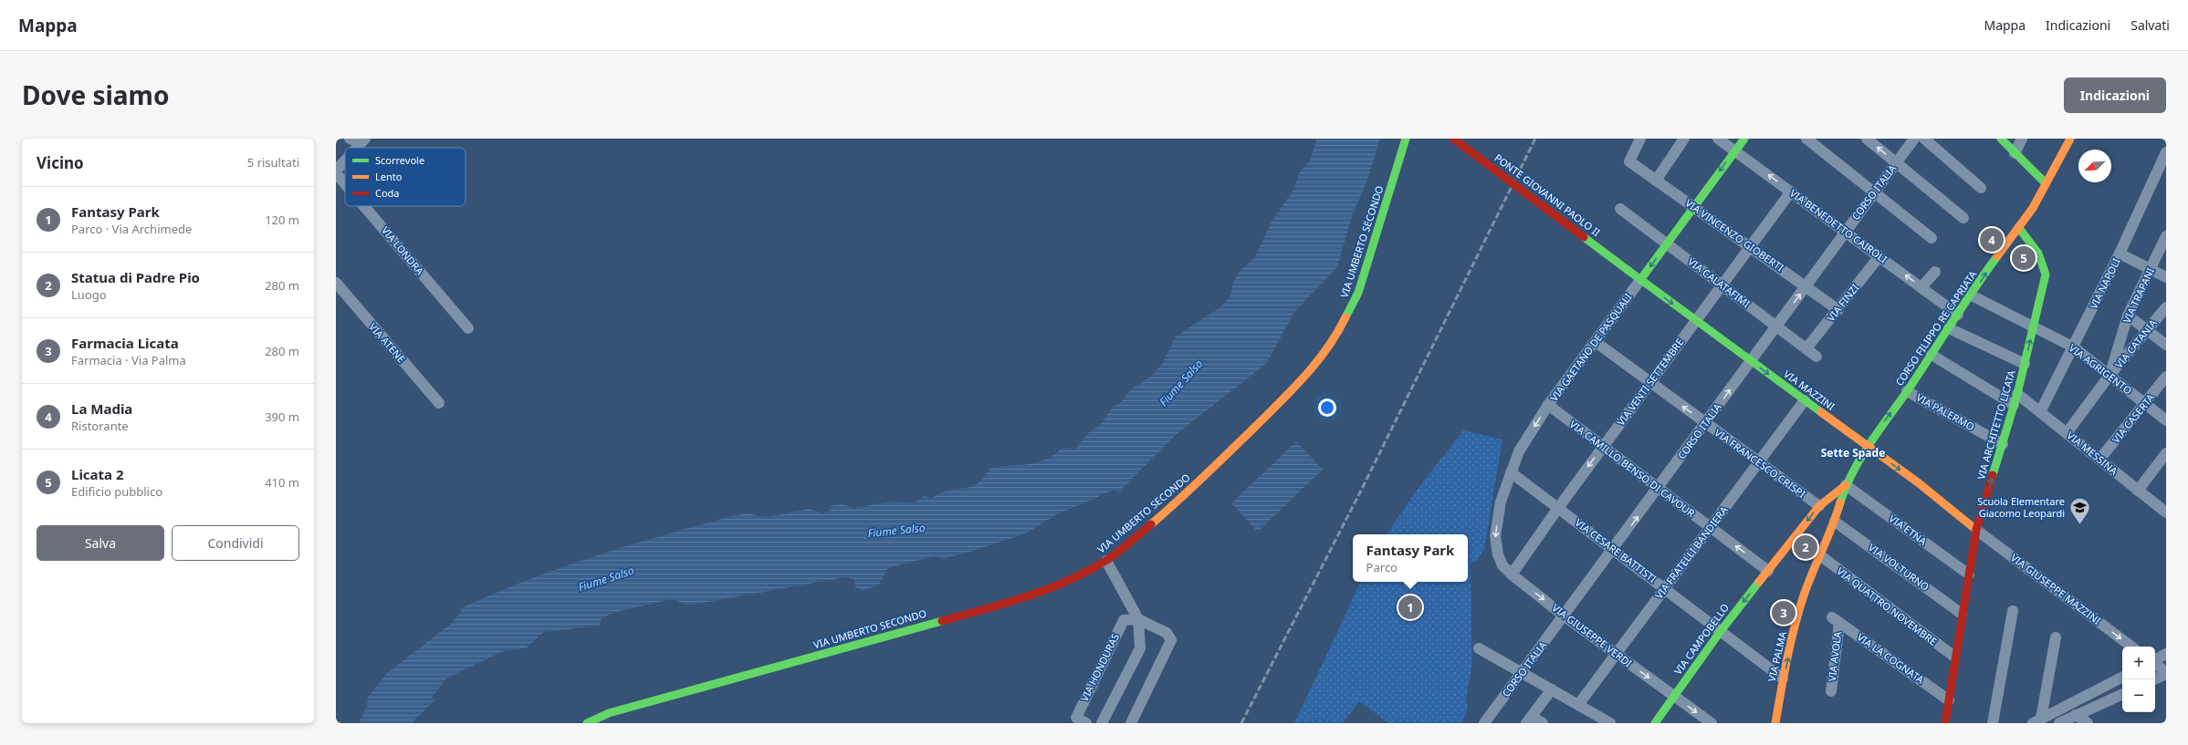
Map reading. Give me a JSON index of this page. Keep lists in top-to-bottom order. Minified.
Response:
{"streets":{"main road":["PONTE GIOVANNI PAOLO II","VIA UMBERTO SECONDO","CORSO FILIPPO RE CAPRIATA","VIA GAETANO DE PASQUALI","VIA MAZZINI","VIA ARCHITETTO LICATA","VIA CAMPOBELLO","VIA PALMA"],"street":["CORSO ITALIA","VIA BENEDETTO CAIROLI","VIA VINCENZO GIOBERTI","VIA LONDRA","VIA CALATAFIMI","VIA NAPOLI","VIA TRAPANI","VIA FINZI","VIA ATENE","VIA CATANIA","VIA AGRIGENTO","VIA VENTI SETTEMBRE","VIA PALERMO","VIA CASERTA","VIA MESSINA","VIA FRANCESCO CRISPI","VIA CAMILLO BENSO DI CAVOUR","VIA ETNA","VIA CESARE BATTISTI","VIA FRATELLI BANDIERA","VIA VOLTURNO","VIA GIUSEPPE MAZZINI","VIA QUATTRO NOVEMBRE","VIA GIUSEPPE VERDI","VIA AVOLA","VIA LA COGNATA","VIA HONDURAS"]},"crossings":[["CORSO ITALIA","VIA BENEDETTO CAIROLI"],["CORSO ITALIA","VIA VINCENZO GIOBERTI"],["CORSO ITALIA","VIA CALATAFIMI"],["CORSO ITALIA","VIA MAZZINI"],["CORSO ITALIA","VIA FRANCESCO CRISPI"],["CORSO ITALIA","VIA CAMILLO BENSO DI CAVOUR"],["CORSO ITALIA","VIA CESARE BATTISTI"],["CORSO ITALIA","VIA GIUSEPPE VERDI"],["PONTE GIOVANNI PAOLO II","VIA MAZZINI"],["VIA BENEDETTO CAIROLI","VIA FINZI"],["VIA BENEDETTO CAIROLI","CORSO FILIPPO RE CAPRIATA"],["VIA BENEDETTO CAIROLI","VIA GAETANO DE PASQUALI"],["VIA BENEDETTO CAIROLI","VIA VENTI SETTEMBRE"],["VIA VINCENZO GIOBERTI","VIA FINZI"],["VIA VINCENZO GIOBERTI","VIA GAETANO DE PASQUALI"],["VIA VINCENZO GIOBERTI","VIA VENTI SETTEMBRE"],["VIA CALATAFIMI","VIA FINZI"],["VIA CALATAFIMI","VIA GAETANO DE PASQUALI"],["VIA CALATAFIMI","VIA VENTI SETTEMBRE"],["VIA NAPOLI","VIA AGRIGENTO"],["VIA NAPOLI","VIA MESSINA"],["VIA TRAPANI","VIA CATANIA"],["VIA TRAPANI","VIA AGRIGENTO"],["CORSO FILIPPO RE CAPRIATA","VIA AGRIGENTO"],["CORSO FILIPPO RE CAPRIATA","VIA MAZZINI"],["CORSO FILIPPO RE CAPRIATA","VIA PALERMO"],["CORSO FILIPPO RE CAPRIATA","VIA ARCHITETTO LICATA"],["CORSO FILIPPO RE CAPRIATA","VIA FRANCESCO CRISPI"],["CORSO FILIPPO RE CAPRIATA","VIA CAMILLO BENSO DI CAVOUR"],["CORSO FILIPPO RE CAPRIATA","VIA ETNA"],["CORSO FILIPPO RE CAPRIATA","VIA VOLTURNO"],["CORSO FILIPPO RE CAPRIATA","VIA QUATTRO NOVEMBRE"],["CORSO FILIPPO RE CAPRIATA","VIA CAMPOBELLO"],["CORSO FILIPPO RE CAPRIATA","VIA PALMA"],["VIA CATANIA","VIA AGRIGENTO"],["VIA CATANIA","VIA MESSINA"],["VIA GAETANO DE PASQUALI","VIA VENTI SETTEMBRE"],["VIA GAETANO DE PASQUALI","VIA MAZZINI"],["VIA GAETANO DE PASQUALI","VIA FRANCESCO CRISPI"],["VIA GAETANO DE PASQUALI","VIA CAMILLO BENSO DI CAVOUR"],["VIA GAETANO DE PASQUALI","VIA CESARE BATTISTI"],["VIA GAETANO DE PASQUALI","VIA GIUSEPPE VERDI"],["VIA AGRIGENTO","VIA CASERTA"],["VIA AGRIGENTO","VIA ARCHITETTO LICATA"],["VIA VENTI SETTEMBRE","VIA MAZZINI"],["VIA VENTI SETTEMBRE","VIA FRANCESCO CRISPI"],["VIA VENTI SETTEMBRE","VIA CAMILLO BENSO DI CAVOUR"],["VIA VENTI SETTEMBRE","VIA CESARE BATTISTI"],["VIA VENTI SETTEMBRE","VIA GIUSEPPE VERDI"],["VIA MAZZINI","VIA ARCHITETTO LICATA"],["VIA MAZZINI","VIA FRATELLI BANDIERA"],["VIA MAZZINI","VIA GIUSEPPE MAZZINI"],["VIA PALERMO","VIA ARCHITETTO LICATA"],["VIA CASERTA","VIA MESSINA"],["VIA ARCHITETTO LICATA","VIA MESSINA"],["VIA ARCHITETTO LICATA","VIA ETNA"],["VIA ARCHITETTO LICATA","VIA VOLTURNO"],["VIA ARCHITETTO LICATA","VIA GIUSEPPE MAZZINI"],["VIA ARCHITETTO LICATA","VIA QUATTRO NOVEMBRE"],["VIA ARCHITETTO LICATA","VIA LA COGNATA"],["VIA FRANCESCO CRISPI","VIA FRATELLI BANDIERA"],["VIA CAMILLO BENSO DI CAVOUR","VIA FRATELLI BANDIERA"],["VIA CAMILLO BENSO DI CAVOUR","VIA CAMPOBELLO"],["VIA CESARE BATTISTI","VIA FRATELLI BANDIERA"],["VIA CESARE BATTISTI","VIA CAMPOBELLO"],["VIA CESARE BATTISTI","VIA PALMA"],["VIA FRATELLI BANDIERA","VIA GIUSEPPE VERDI"],["VIA QUATTRO NOVEMBRE","VIA PALMA"],["VIA GIUSEPPE VERDI","VIA CAMPOBELLO"],["VIA AVOLA","VIA LA COGNATA"]],"one_way":["VIA GAETANO DE PASQUALI","VIA MAZZINI","VIA GIUSEPPE MAZZINI","VIA CAMPOBELLO","VIA PALMA"],"districts":["Sette Spade"],"water":["Fiume Salso"],"places":{"school or university":["Scuola Elementare Giacomo Leopardi"]},"legend":["Scorrevole","Lento","Coda"],"north":"bottom left","page":{"header":"Mappa","nav":["Mappa","Indicazioni","Salvati"],"title":"Dove siamo","buttons":["Indicazioni",["Salva","Condividi"]],"heading":["Vicino","5 risultati"],"list":[{"mark":"1","name":"Fantasy Park","note":"Parco · Via Archimede","value":"120 m"},{"mark":"2","name":"Statua di Padre Pio","note":"Luogo","value":"280 m"},{"mark":"3","name":"Farmacia Licata","note":"Farmacia · Via Palma","value":"280 m"},{"mark":"4","name":"La Madia","note":"Ristorante","value":"390 m"},{"mark":"5","name":"Licata 2","note":"Edificio pubblico","value":"410 m"}],"pins":["4","5","2","1","3"],"popup":["Fantasy Park","Parco"],"map_buttons":["+","−"]}}
